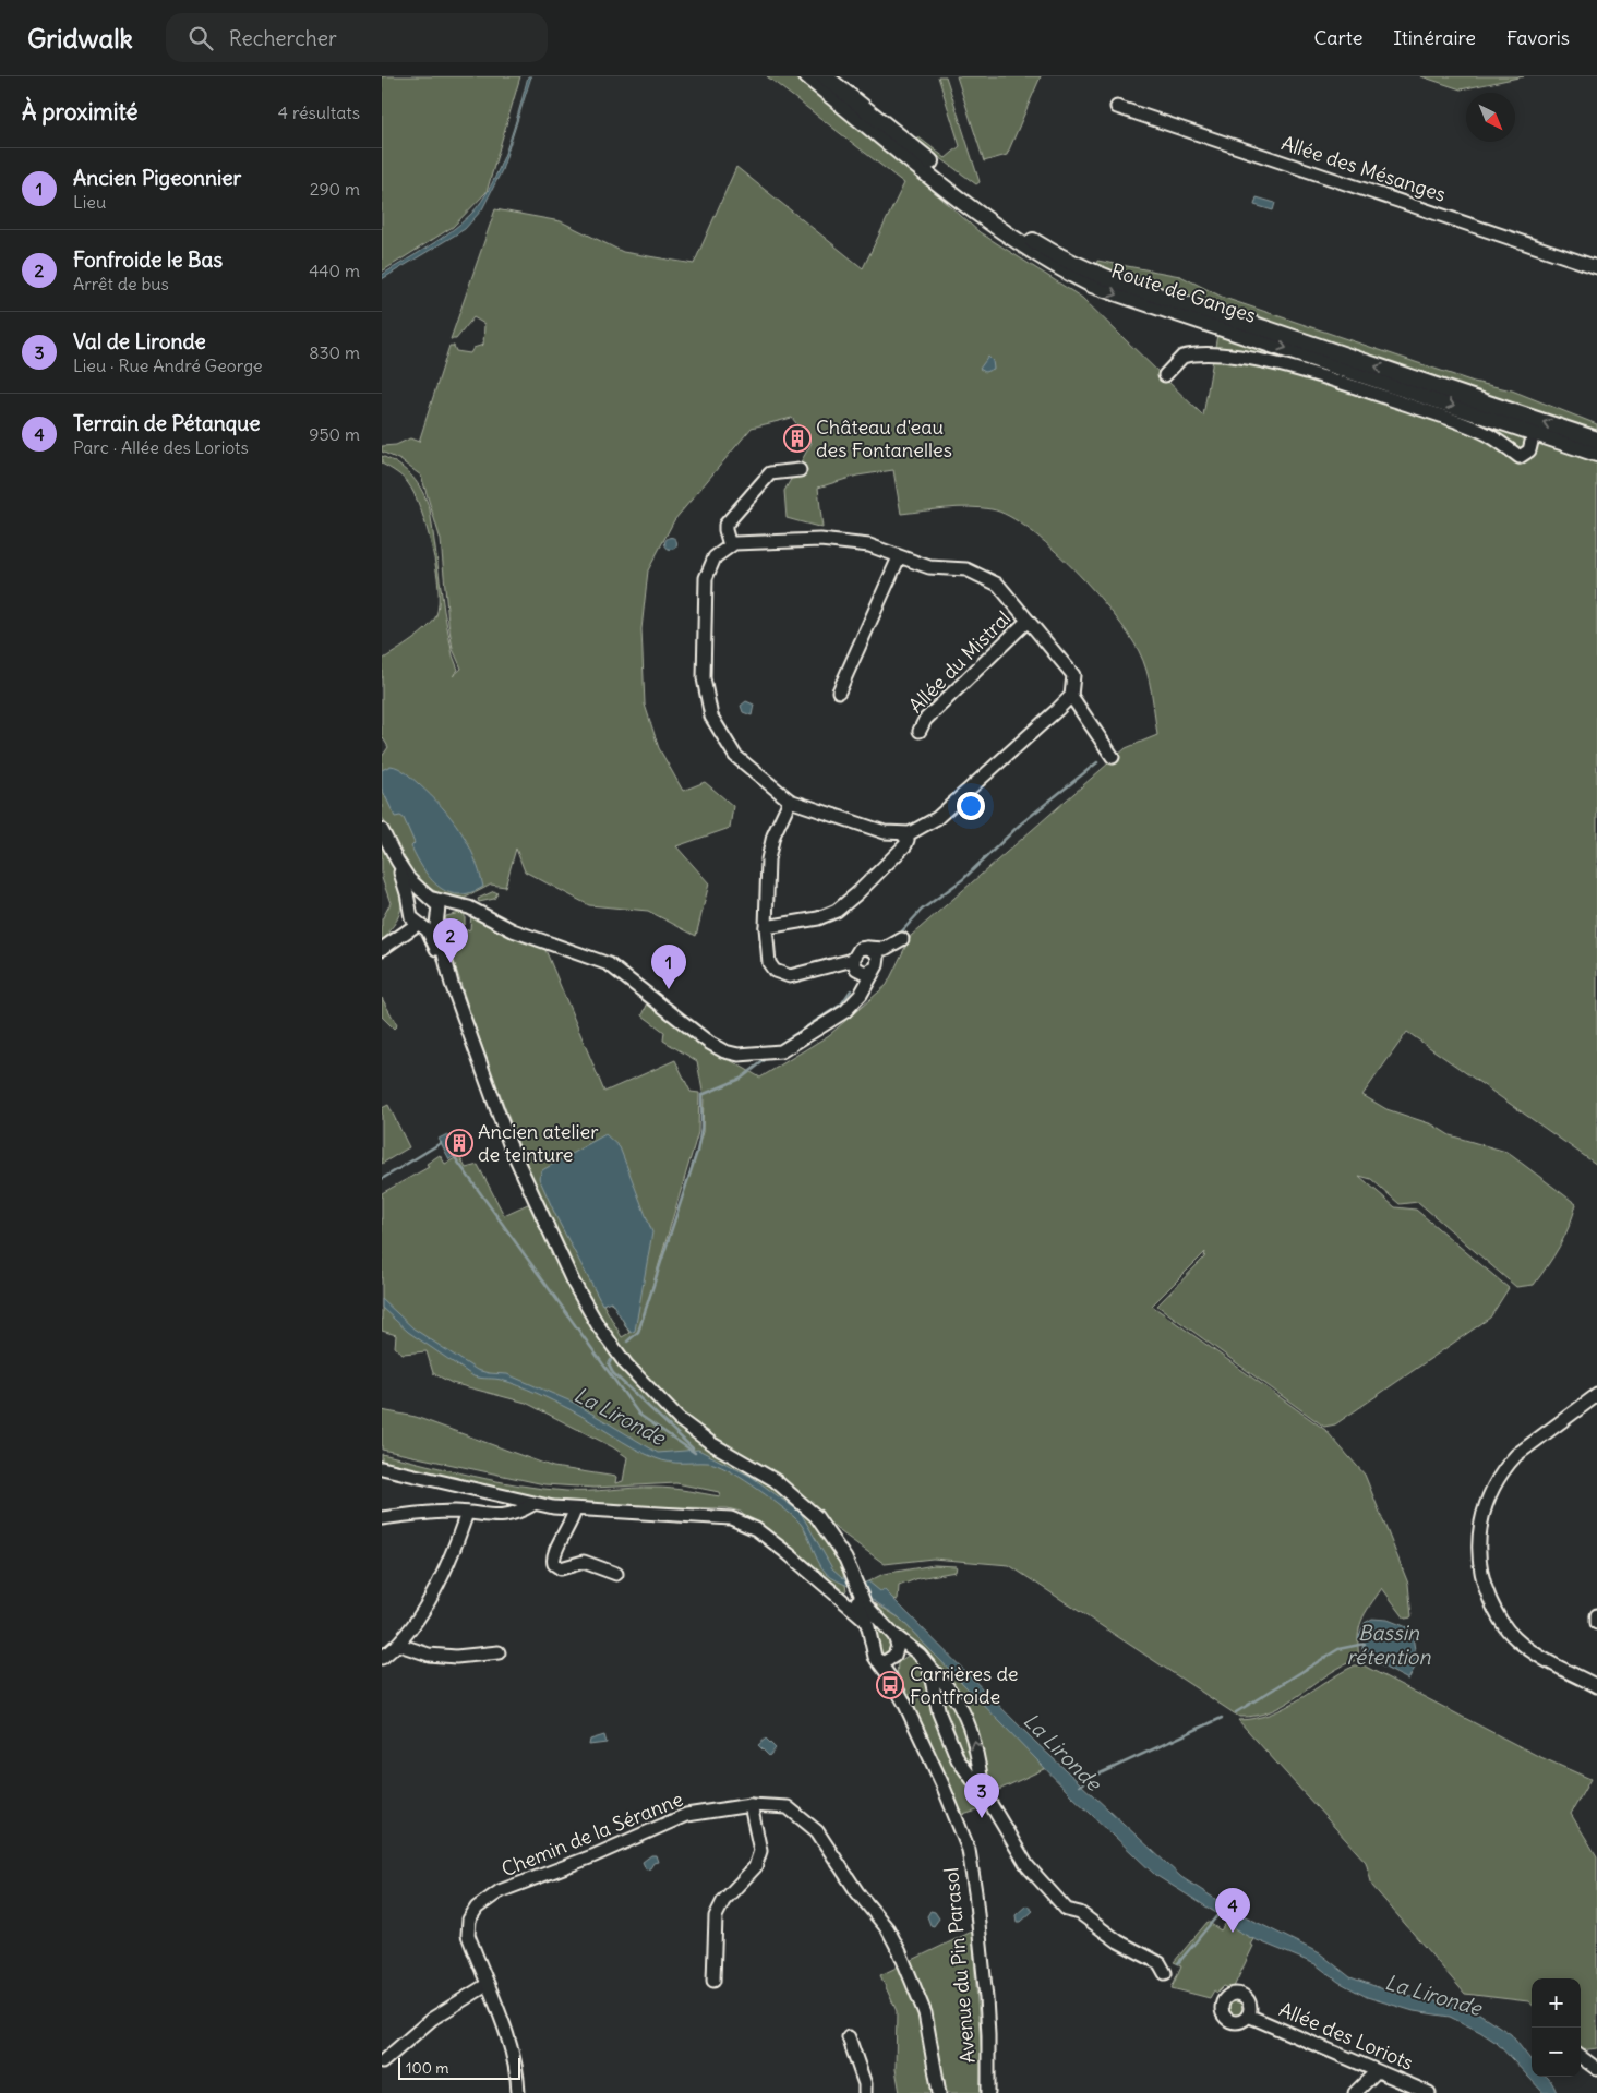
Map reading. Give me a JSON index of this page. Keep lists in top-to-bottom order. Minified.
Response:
{"streets":{"main road":["Route de Ganges"],"street":["Allée des Mésanges","Allée du Mistral","Chemin de la Séranne","Avenue du Pin Parasol","Allée des Loriots"]},"water":["La Lironde","Bassin rétention"],"places":{"building":["Château d'eau des Fontanelles","Ancien atelier de teinture"],"bus stop":["Carrières de Fontfroide"]},"scale_bar":"100 m","north":"bottom right","page":{"header":"Gridwalk","search":"Rechercher","nav":["Carte","Itinéraire","Favoris"],"heading":["À proximité","4 résultats"],"list":[{"mark":"1","name":"Ancien Pigeonnier","note":"Lieu","value":"290 m"},{"mark":"2","name":"Fonfroide le Bas","note":"Arrêt de bus","value":"440 m"},{"mark":"3","name":"Val de Lironde","note":"Lieu · Rue André George","value":"830 m"},{"mark":"4","name":"Terrain de Pétanque","note":"Parc · Allée des Loriots","value":"950 m"}],"pins":["2","1","3","4"],"map_buttons":["+","−"],"scale":"100 m"}}
